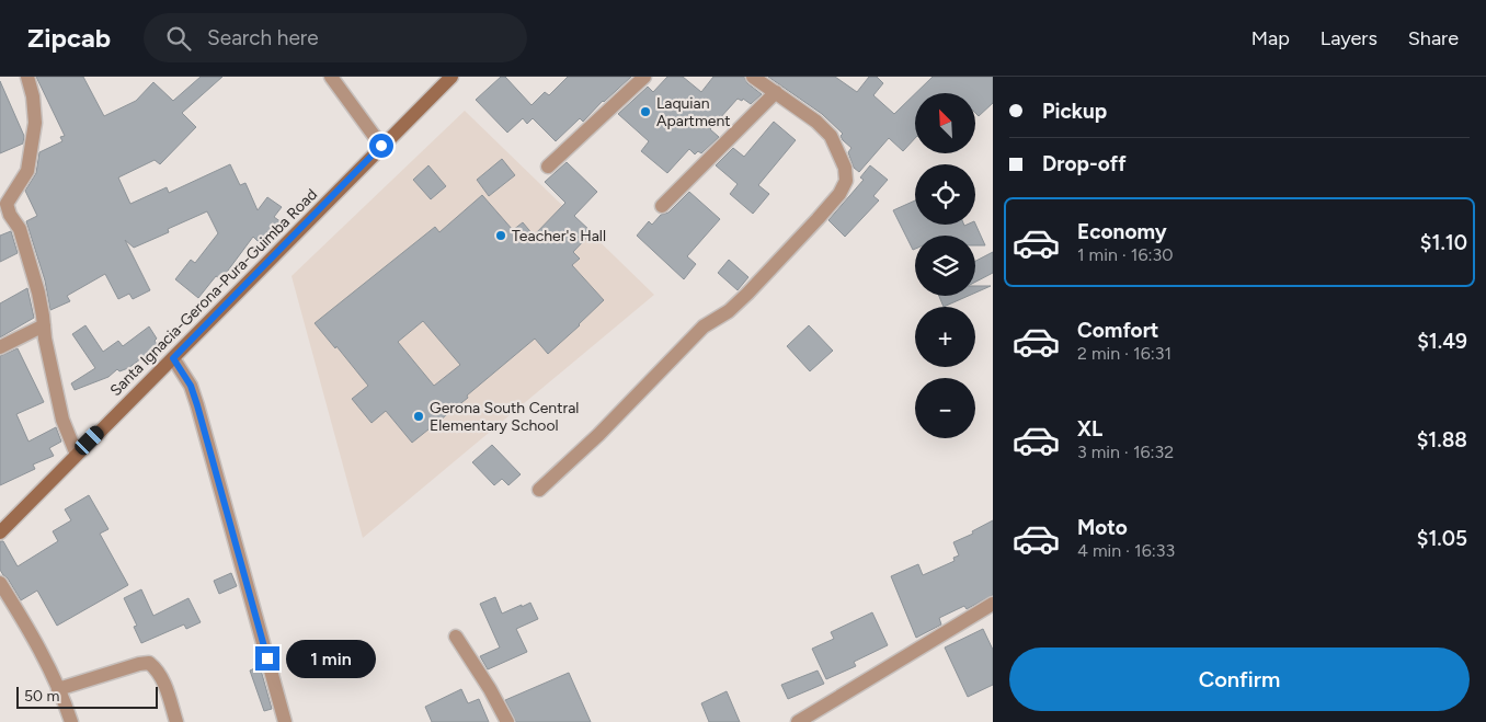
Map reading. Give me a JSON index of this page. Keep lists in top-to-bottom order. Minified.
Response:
{"streets":{"main road":["Santa Ignacia-Gerona-Pura-Guimba Road"]},"places":["Laquian Apartment","Teacher's Hall","Gerona South Central Elementary School"],"scale_bar":"50 m","north":"top left","page":{"header":"Zipcab","search":"Search here","nav":["Map","Layers","Share"],"banner":["Pickup","Drop-off"],"map_buttons":["+","−"],"list":[{"name":"Economy","note":"1 min · 16:30","value":"$1.10"},{"name":"Comfort","note":"2 min · 16:31","value":"$1.49"},{"name":"XL","note":"3 min · 16:32","value":"$1.88"},{"name":"Moto","note":"4 min · 16:33","value":"$1.05"}],"buttons":"Confirm","bubble":"1 min","scale":"50 m"}}
